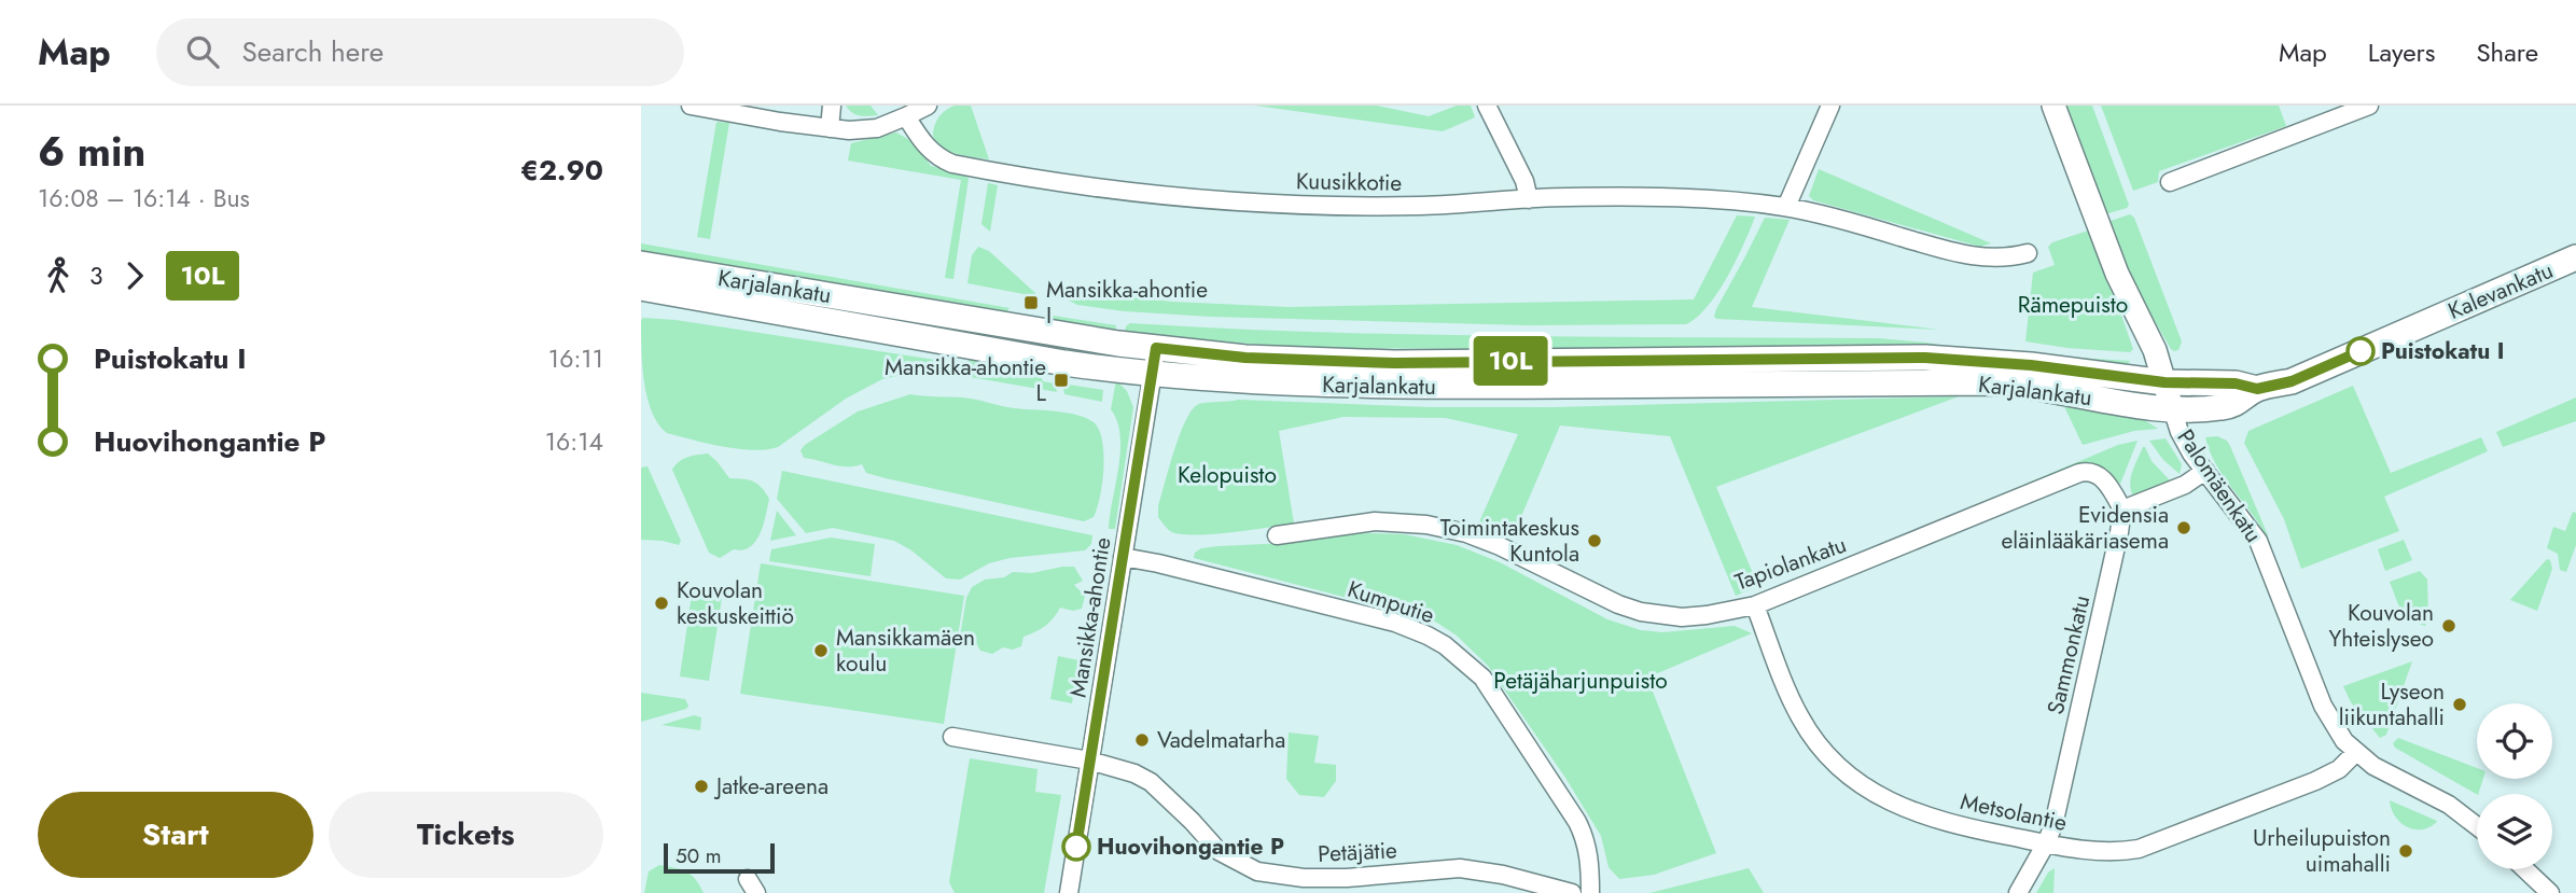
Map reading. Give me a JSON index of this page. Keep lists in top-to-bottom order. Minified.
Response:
{"streets":{"main road":["Karjalankatu","Kalevankatu"],"street":["Kuusikkotie","Palomäenkatu","Tapiolankatu","Kumputie","Mansikka-ahontie","Sammonkatu","Metsolantie","Petäjätie"]},"crossings":[["Karjalankatu","Kalevankatu"],["Karjalankatu","Palomäenkatu"],["Karjalankatu","Mansikka-ahontie"],["Palomäenkatu","Metsolantie"],["Tapiolankatu","Sammonkatu"],["Tapiolankatu","Metsolantie"],["Kumputie","Mansikka-ahontie"],["Mansikka-ahontie","Petäjätie"],["Sammonkatu","Metsolantie"]],"parks":["Rämepuisto","Kelopuisto","Petäjäharjunpuisto"],"places":{"transit":["Mansikka-ahontie I","Mansikka-ahontie L"],"other":["Puistokatu I","Evidensia eläinlääkäriasema","Toimintakeskus Kuntola","Kouvolan keskuskeittiö","Kouvolan Yhteislyseo","Mansikkamäen koulu","Lyseon liikuntahalli","Vadelmatarha","Jatke-areena","Huovihongantie P","Urheilupuiston uimahalli"]},"lines":["bus line 10L"],"scale_bar":"50 m","page":{"header":"Map","search":"Search here","nav":["Map","Layers","Share"],"heading":["6 min","16:08 – 16:14 · Bus","€2.90"],"on_map":"10L","legs":["3","10L"],"list":[{"name":"Puistokatu I","value":"16:11"},{"name":"Huovihongantie P","value":"16:14"}],"buttons":["Start","Tickets"],"scale":"50 m"}}
